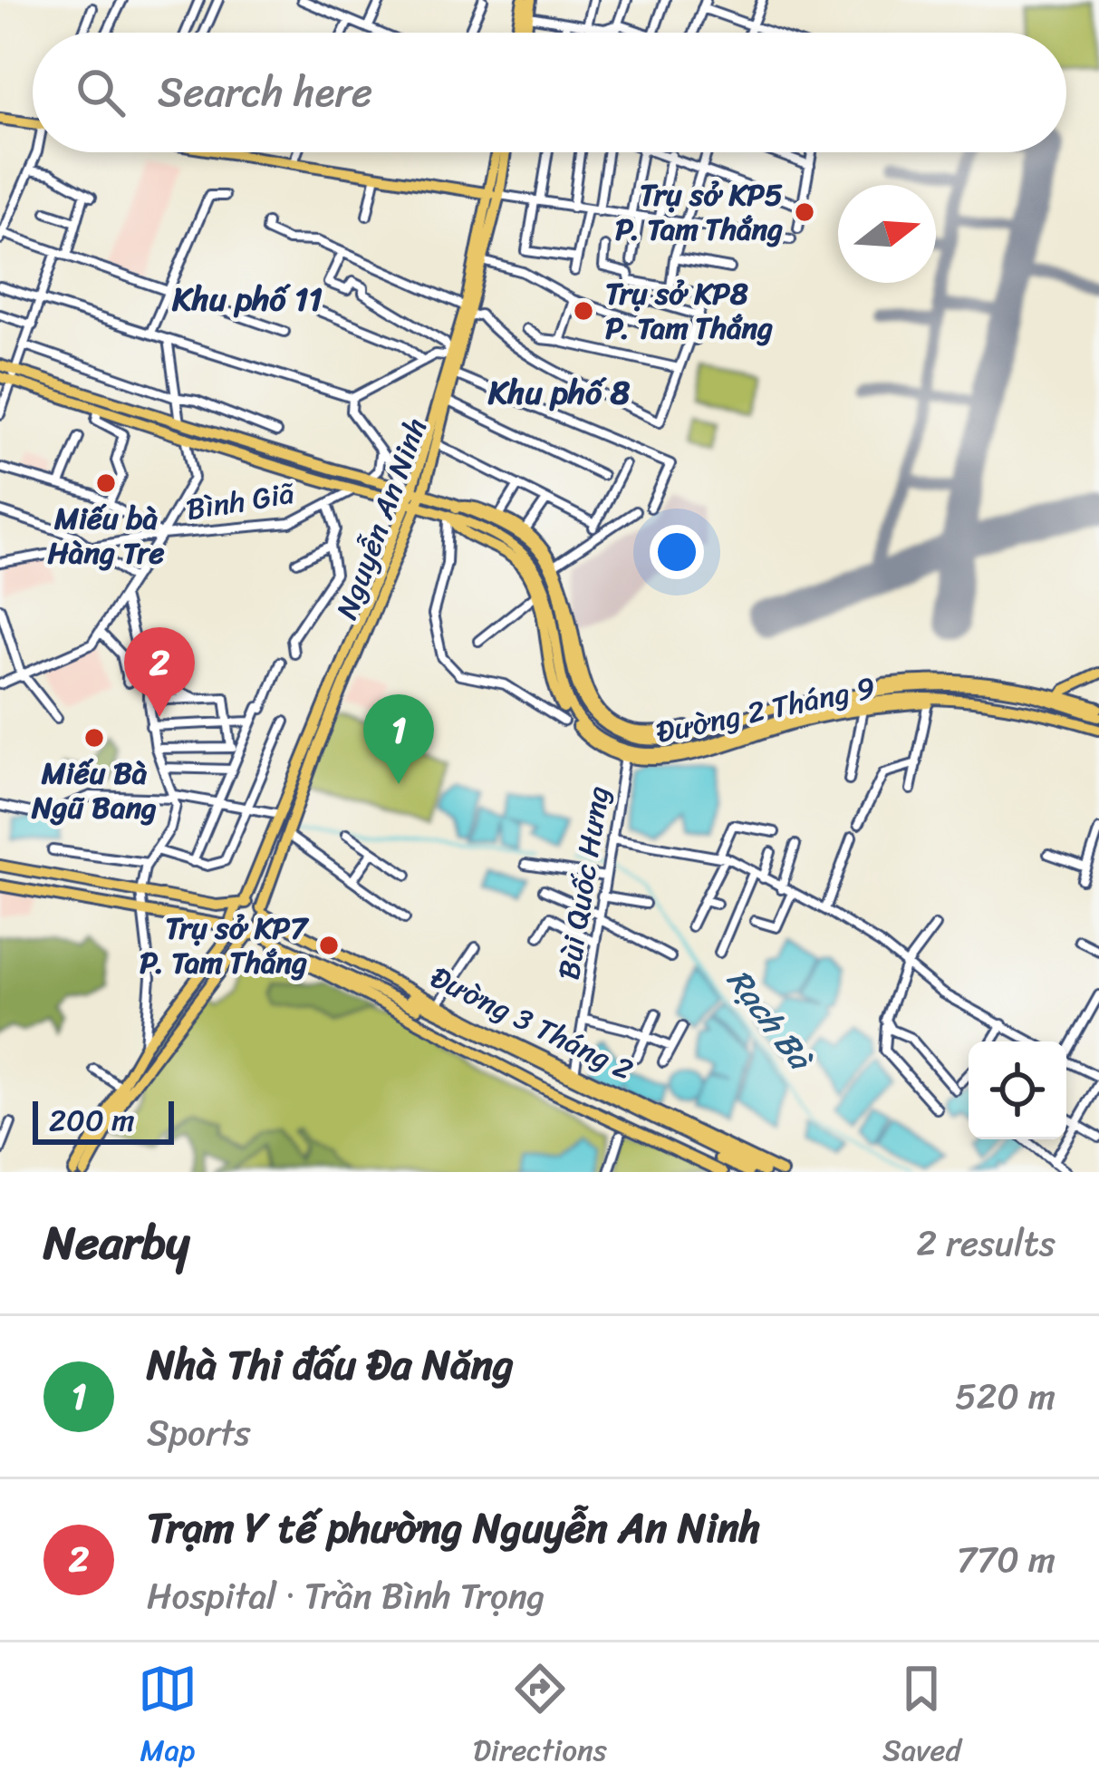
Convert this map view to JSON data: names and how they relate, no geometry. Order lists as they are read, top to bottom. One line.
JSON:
{"streets":{"main road":["Nguyễn An Ninh","Đường 2 Tháng 9","Đường 3 Tháng 2"],"street":["Bình Giã","Bùi Quốc Hưng"]},"crossings":[["Bình Giã","Đường 2 Tháng 9"],["Nguyễn An Ninh","Đường 2 Tháng 9"],["Nguyễn An Ninh","Đường 3 Tháng 2"],["Đường 2 Tháng 9","Bùi Quốc Hưng"],["Bùi Quốc Hưng","Đường 3 Tháng 2"]],"districts":["Khu phố 11","Khu phố 8"],"water":["Rạch Bà"],"places":["Trụ sở KP5 P. Tam Thắng","Trụ sở KP8 P. Tam Thắng","Miếu bà Hàng Tre","Miếu Bà Ngũ Bang","Trụ sở KP7 P. Tam Thắng"],"scale_bar":"200 m","north":"right","page":{"search":"Search here","pins":["2","1"],"scale":"200 m","heading":["Nearby","2 results"],"list":[{"mark":"1","name":"Nhà Thi đấu Đa Năng","note":"Sports","value":"520 m"},{"mark":"2","name":"Trạm Y tế phường Nguyễn An Ninh","note":"Hospital · Trần Bình Trọng","value":"770 m"}],"nav":["Map","Directions","Saved"]}}
